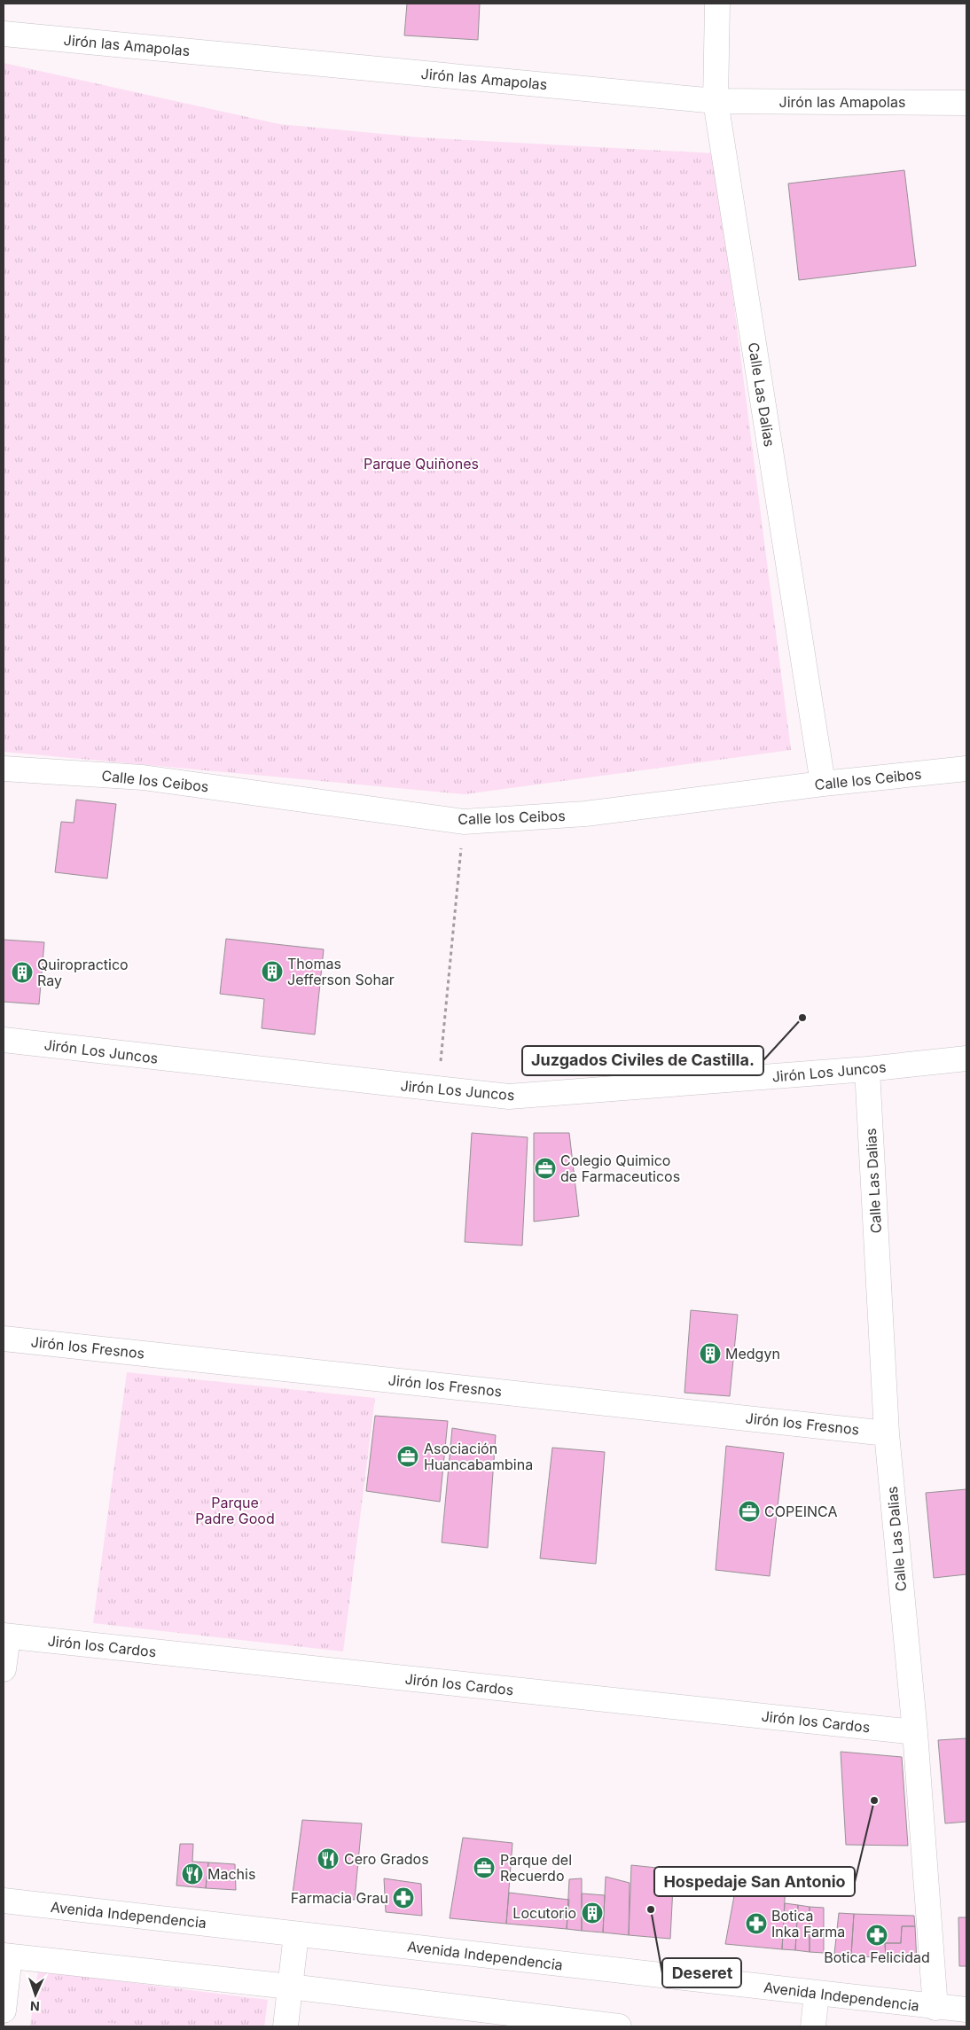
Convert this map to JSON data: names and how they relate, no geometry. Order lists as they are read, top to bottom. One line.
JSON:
{"streets":{"street":["Jirón las Amapolas","Calle Las Dalias","Calle los Ceibos","Jirón Los Juncos","Jirón los Fresnos","Jirón los Cardos","Avenida Independencia"]},"crossings":[["Jirón las Amapolas","Calle Las Dalias"],["Calle Las Dalias","Calle los Ceibos"],["Calle Las Dalias","Jirón Los Juncos"],["Calle Las Dalias","Jirón los Fresnos"],["Calle Las Dalias","Jirón los Cardos"],["Calle Las Dalias","Avenida Independencia"]],"parks":["Parque Quiñones","Parque Padre Good"],"places":{"building":["Thomas Jefferson Sohar","Quiropractico Ray","Medgyn","Locutorio"],"other":["Juzgados Civiles de Castilla.","Hospedaje San Antonio","Deseret"],"office":["Colegio Quimico de Farmaceuticos","Asociación Huancabambina","COPEINCA","Parque del Recuerdo"],"restaurant":["Cero Grados","Machis"],"pharmacy":["Farmacia Grau","Botica Inka Farma","Botica Felicidad"]},"north":"bottom"}
